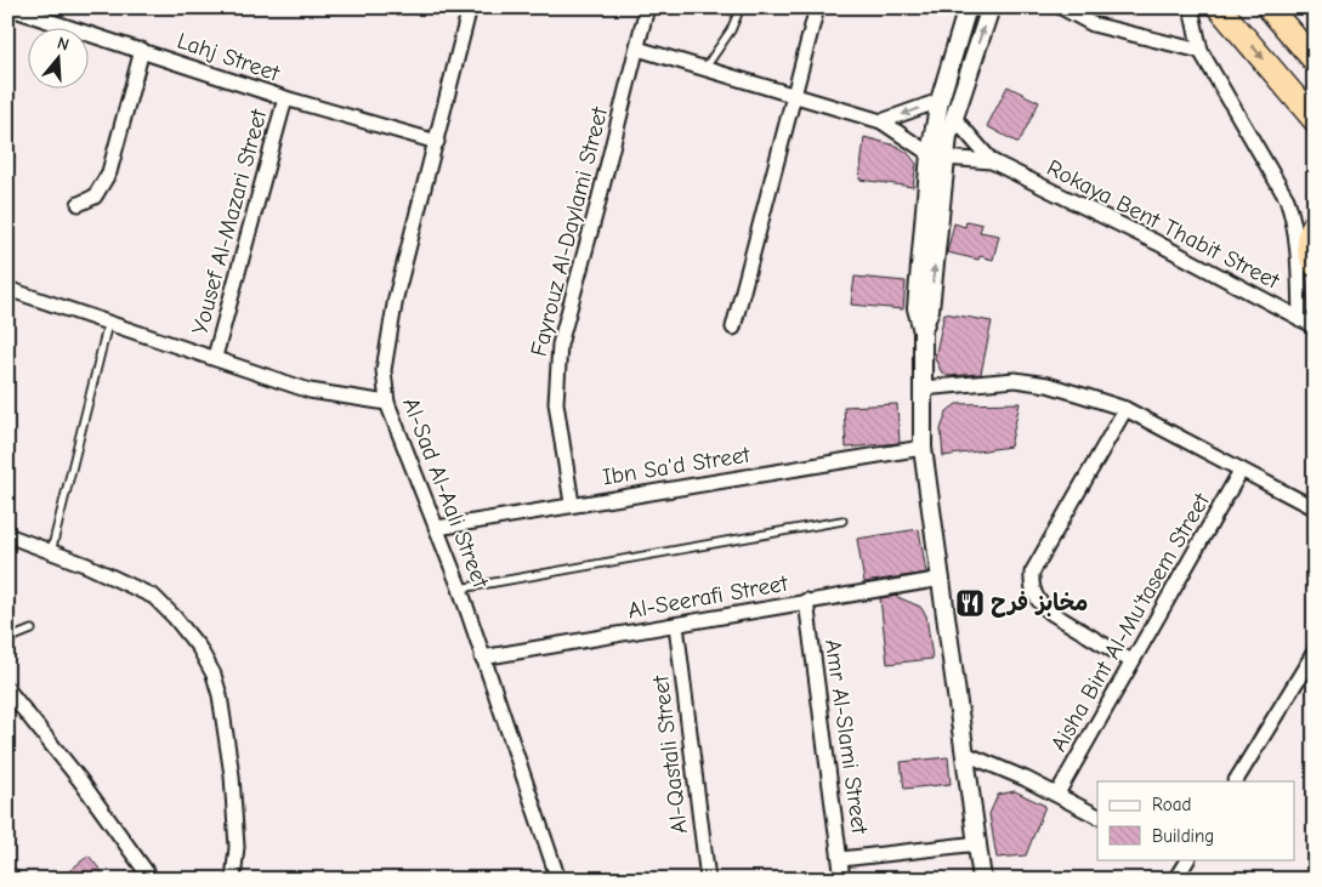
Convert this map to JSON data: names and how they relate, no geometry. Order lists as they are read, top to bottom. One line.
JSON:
{"streets":{"street":["Lahj Street","Yousef Al-Mazari Street","Rokaya Bent Thabit Street","Fayrouz Al-Daylami Street","Ibn Sa'd Street","Al-Sad Al-Aali Street","Al-Seerafi Street","Aisha Bint Al-Mu'tasem Street","Amr Al-Slami Street","Al-Qastali Street"]},"crossings":[["Lahj Street","Yousef Al-Mazari Street"],["Lahj Street","Al-Sad Al-Aali Street"],["Fayrouz Al-Daylami Street","Ibn Sa'd Street"],["Ibn Sa'd Street","Al-Sad Al-Aali Street"],["Al-Sad Al-Aali Street","Al-Seerafi Street"],["Al-Seerafi Street","Amr Al-Slami Street"],["Al-Seerafi Street","Al-Qastali Street"]],"places":{"restaurant":["مخابز فرح"]},"legend":["Road","Building"],"north":"top"}
